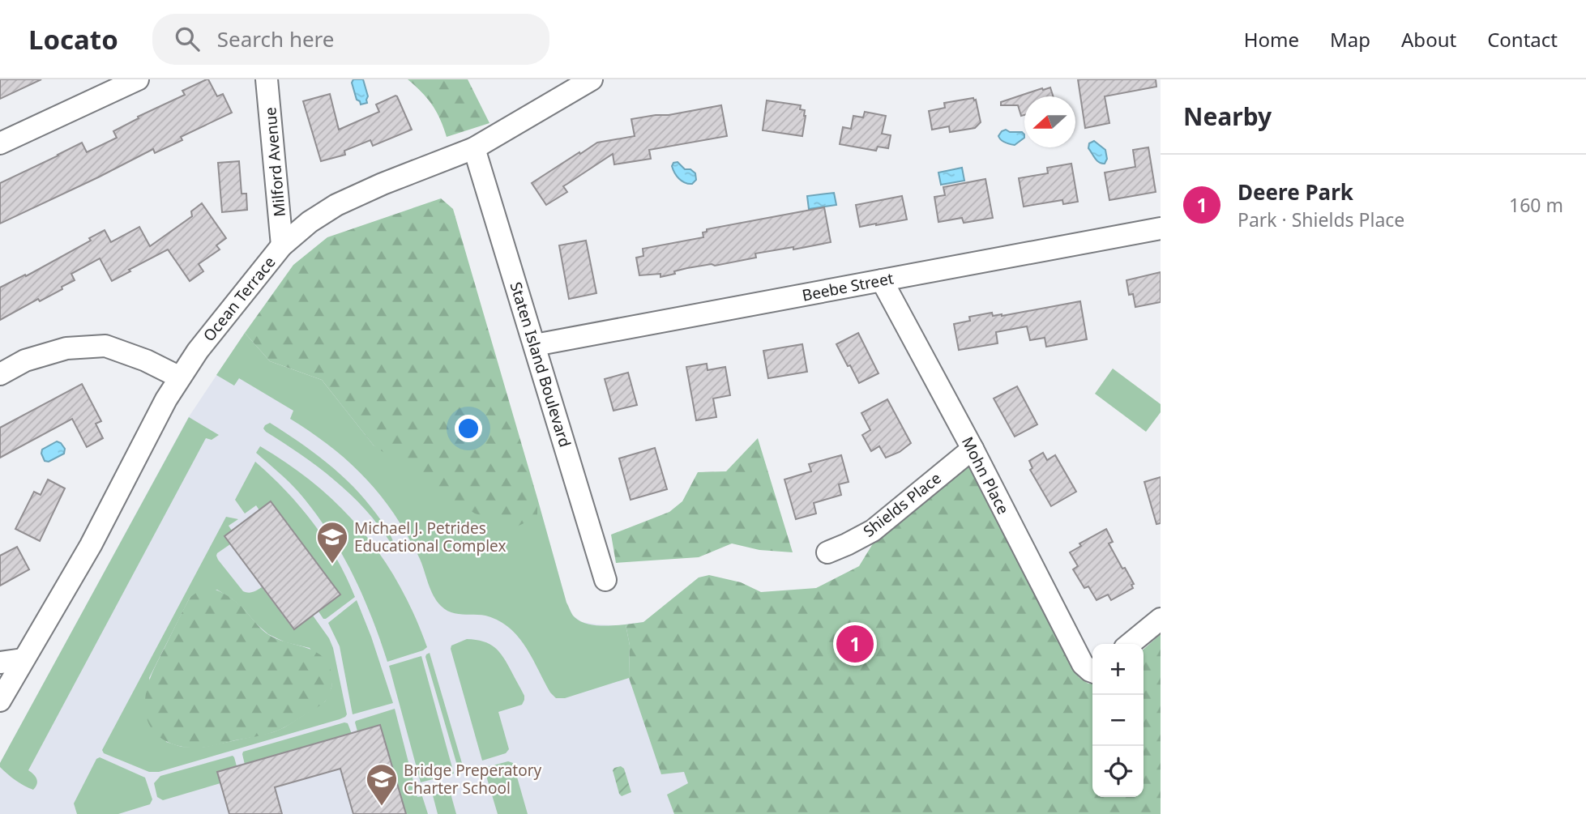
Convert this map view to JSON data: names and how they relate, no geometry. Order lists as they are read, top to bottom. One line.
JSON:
{"streets":{"street":["Milford Avenue","Beebe Street","Ocean Terrace","Staten Island Boulevard","Mohn Place","Shields Place"]},"crossings":[["Milford Avenue","Ocean Terrace"],["Beebe Street","Staten Island Boulevard"],["Beebe Street","Mohn Place"],["Ocean Terrace","Staten Island Boulevard"],["Mohn Place","Shields Place"]],"places":{"school or university":["Michael J. Petrides Educational Complex","Bridge Preperatory Charter School"]},"north":"left","page":{"header":"Locato","search":"Search here","nav":["Home","Map","About","Contact"],"heading":"Nearby","list":[{"mark":"1","name":"Deere Park","note":"Park · Shields Place","value":"160 m"}],"pins":"1","map_buttons":["+","−"]}}
